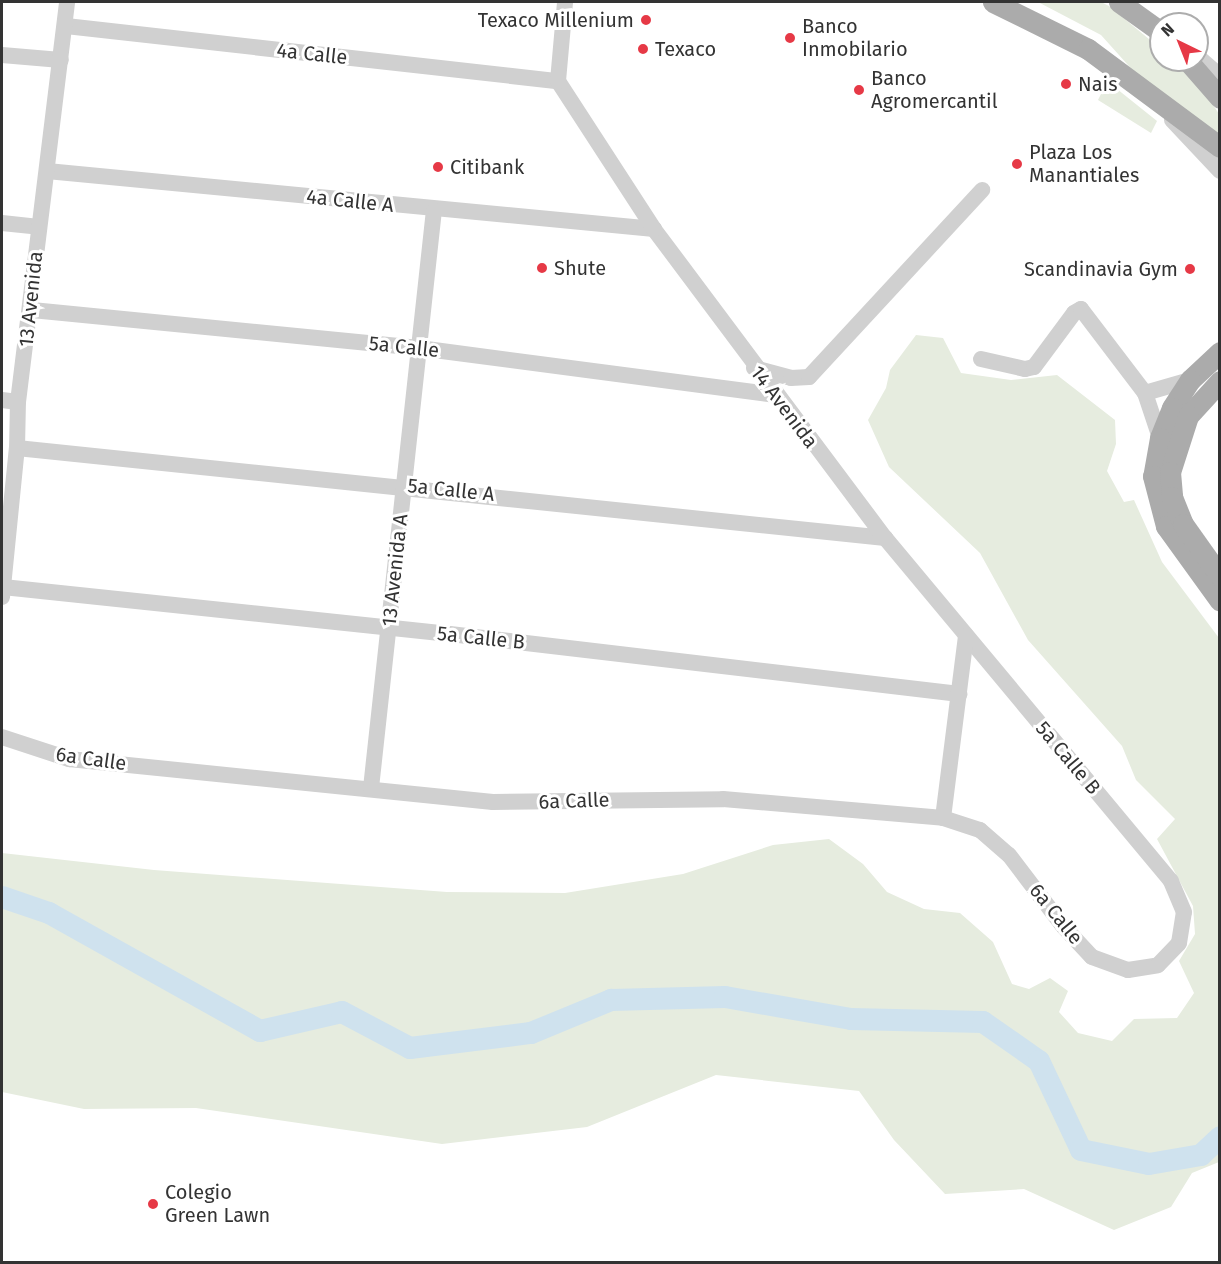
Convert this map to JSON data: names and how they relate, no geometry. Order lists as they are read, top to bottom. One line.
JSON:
{"streets":{"street":["4a Calle","4a Calle A","13 Avenida","5a Calle","14 Avenida","5a Calle A","13 Avenida A","5a Calle B","6a Calle"]},"crossings":[["4a Calle","13 Avenida"],["4a Calle","14 Avenida"],["4a Calle A","13 Avenida"],["4a Calle A","14 Avenida"],["4a Calle A","13 Avenida A"],["13 Avenida","5a Calle"],["13 Avenida","5a Calle A"],["13 Avenida","5a Calle B"],["5a Calle","14 Avenida"],["5a Calle","13 Avenida A"],["14 Avenida","5a Calle A"],["14 Avenida","5a Calle B"],["5a Calle A","13 Avenida A"],["13 Avenida A","5a Calle B"],["13 Avenida A","6a Calle"],["5a Calle B","6a Calle"]],"places":["Texaco Millenium","Banco Inmobilario","Texaco","Nais","Banco Agromercantil","Plaza Los Manantiales","Citibank","Shute","Scandinavia Gym","Colegio Green Lawn"],"north":"top left"}
